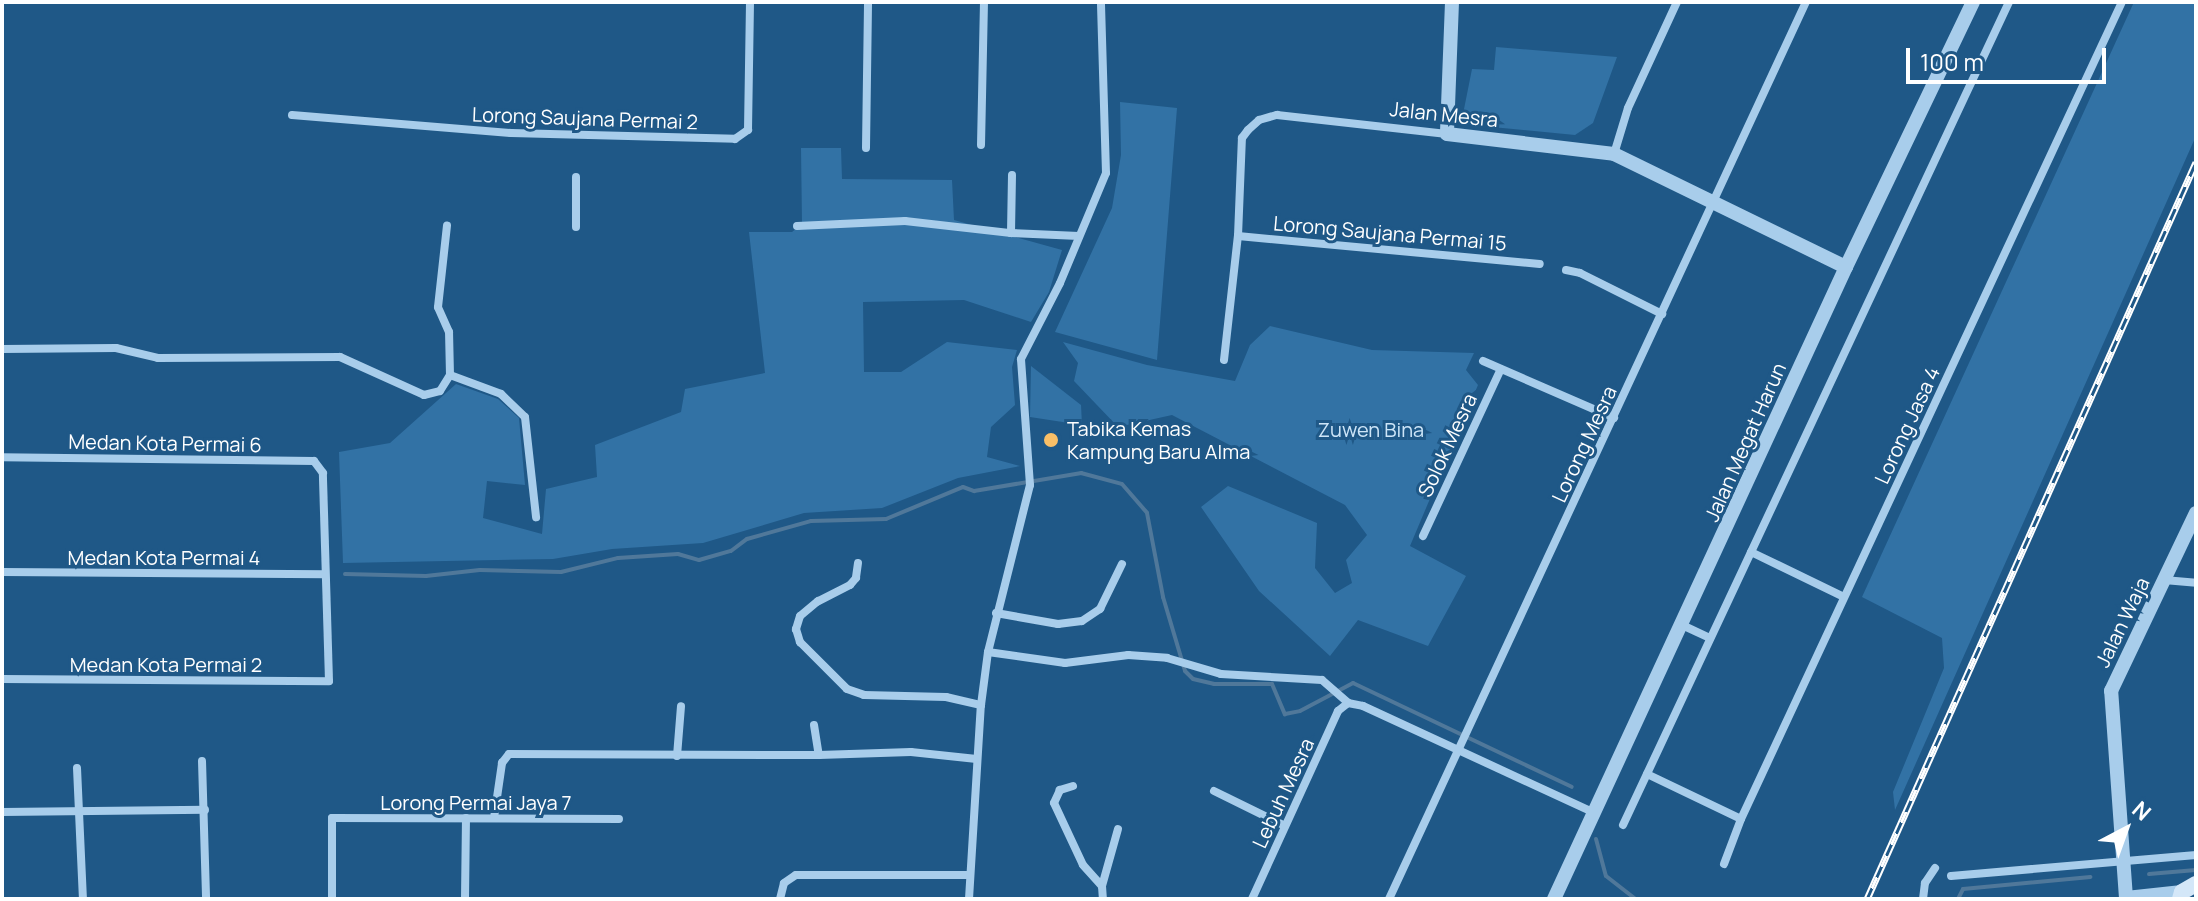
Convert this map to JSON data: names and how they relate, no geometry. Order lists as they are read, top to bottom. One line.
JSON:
{"streets":{"street":["Jalan Mesra","Lorong Saujana Permai 2","Lorong Saujana Permai 15","Lorong Jasa 4","Jalan Megat Harun","Medan Kota Permai 6","Lorong Mesra","Solok Mesra","Medan Kota Permai 4","Jalan Waja","Medan Kota Permai 2","Lebuh Mesra","Lorong Permai Jaya 7"]},"crossings":[["Jalan Mesra","Lorong Saujana Permai 15"],["Jalan Mesra","Jalan Megat Harun"],["Jalan Mesra","Lorong Mesra"],["Medan Kota Permai 6","Medan Kota Permai 4"],["Medan Kota Permai 6","Medan Kota Permai 2"],["Medan Kota Permai 4","Medan Kota Permai 2"]],"parks":["Zuwen Bina"],"places":["Tabika Kemas Kampung Baru Alma"],"scale_bar":"100 m","north":"top right"}
